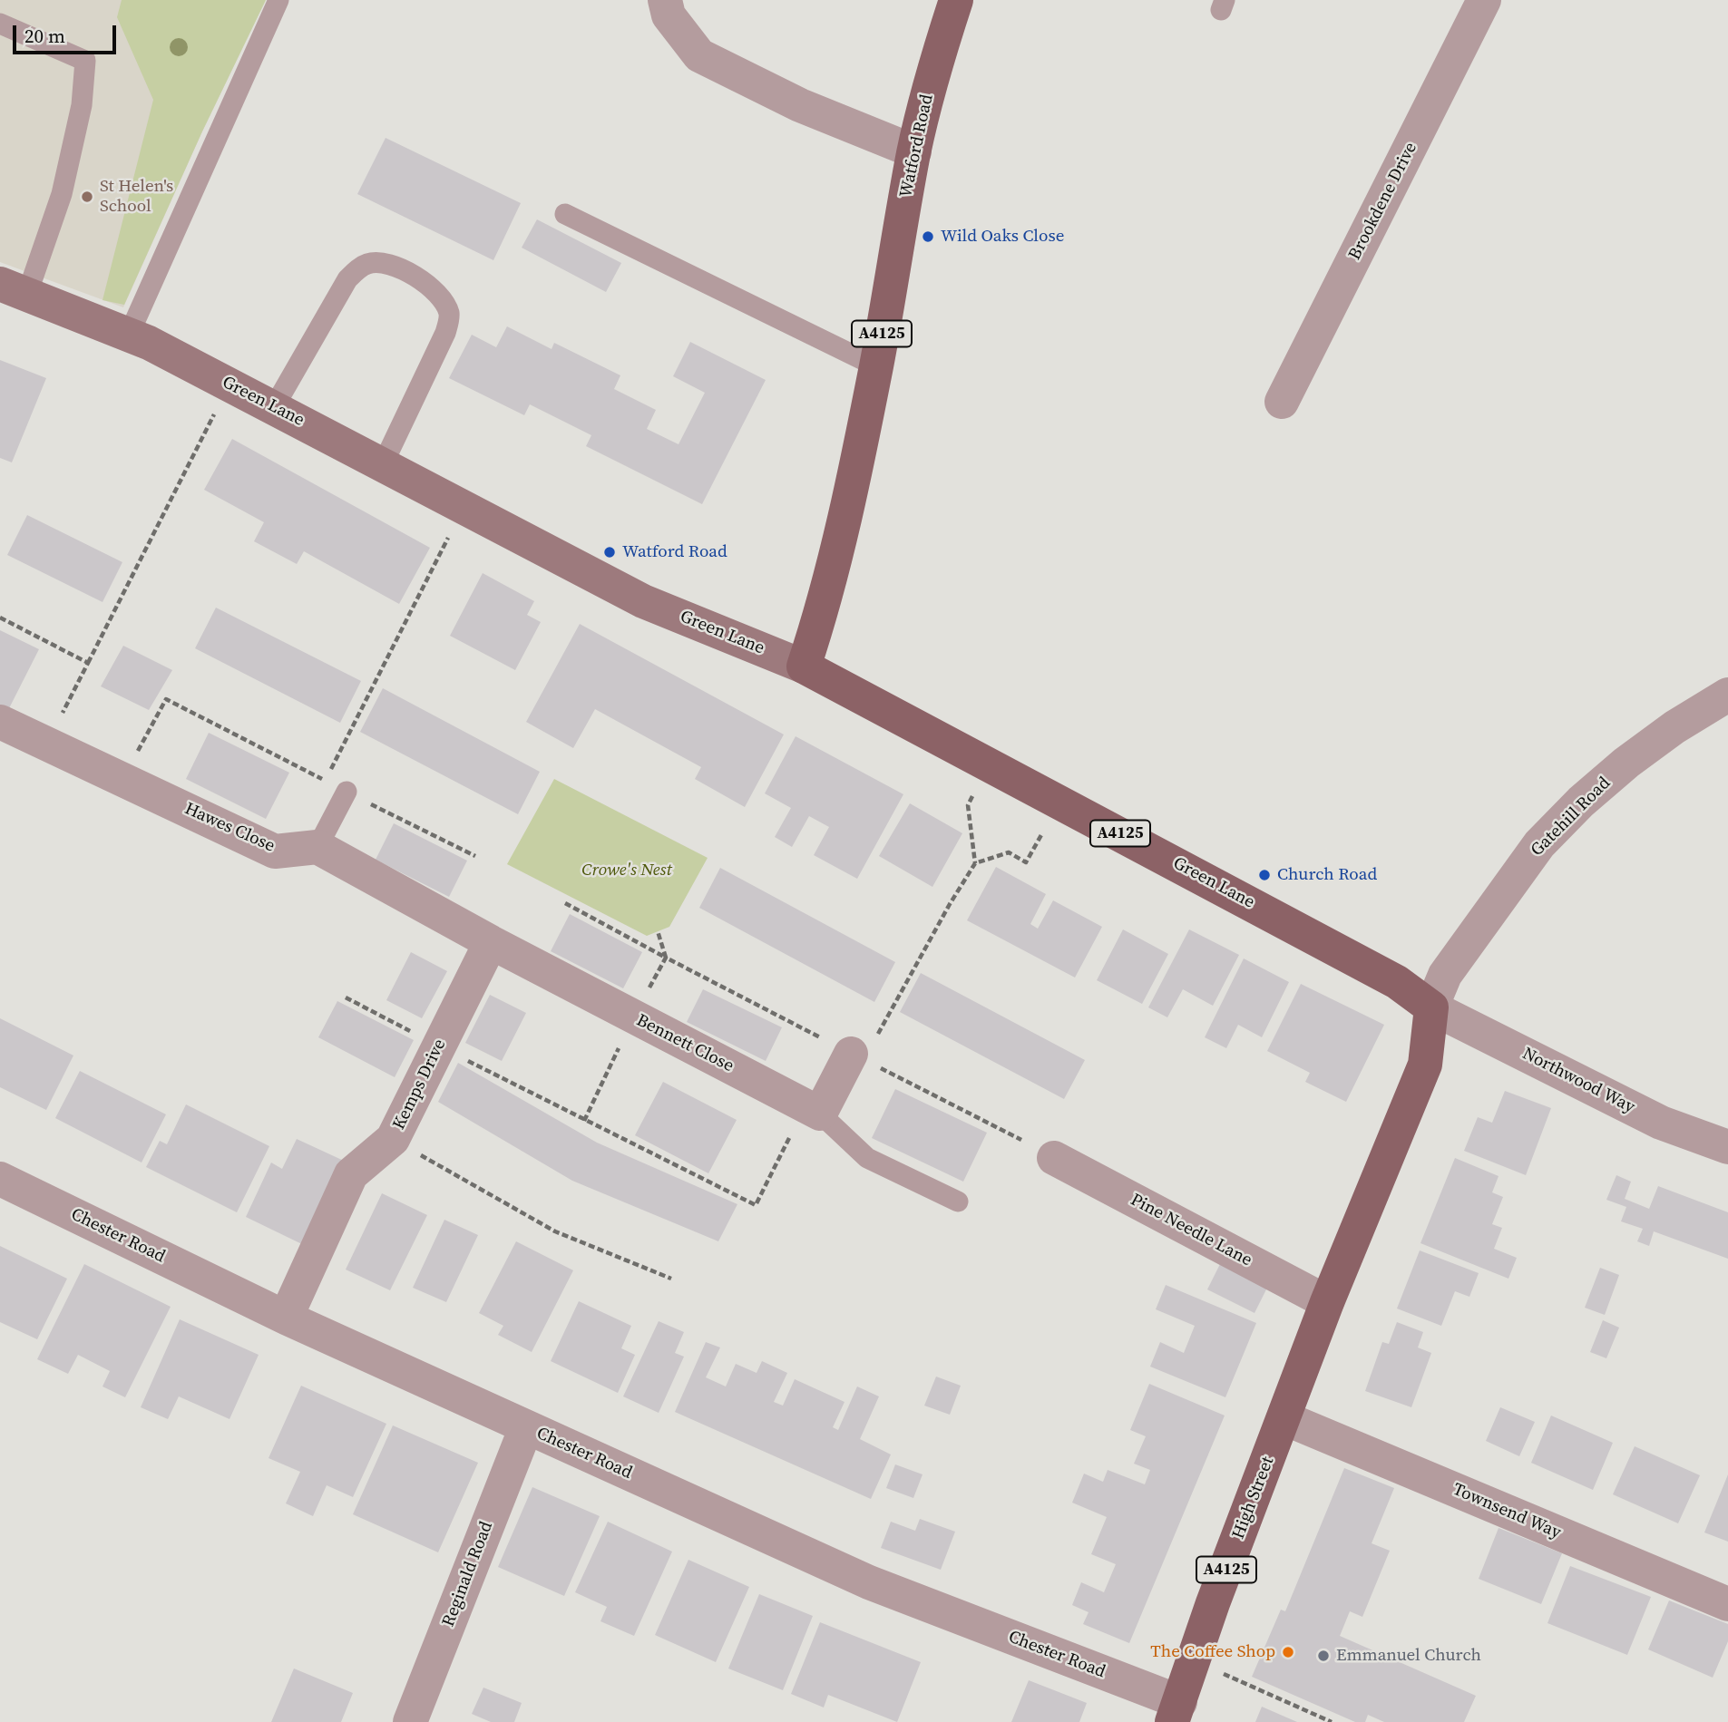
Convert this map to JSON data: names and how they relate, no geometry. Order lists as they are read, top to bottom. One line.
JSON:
{"streets":{"main road":["Watford Road","A4125","Green Lane","High Street"],"street":["Brookdene Drive","Gatehill Road","Hawes Close","Bennett Close","Northwood Way","Kemps Drive","Pine Needle Lane","Chester Road","Townsend Way","Reginald Road"]},"crossings":[["Watford Road","Green Lane"],["A4125","Green Lane"],["A4125","Gatehill Road"],["A4125","Northwood Way"],["A4125","Pine Needle Lane"],["A4125","High Street"],["A4125","Townsend Way"],["Green Lane","Gatehill Road"],["Green Lane","Northwood Way"],["Gatehill Road","Northwood Way"],["Bennett Close","Kemps Drive"],["Kemps Drive","Chester Road"],["Chester Road","High Street"],["Chester Road","Reginald Road"],["High Street","Townsend Way"]],"parks":["Crowe's Nest"],"places":["St Helen's School","Wild Oaks Close","Watford Road","Church Road","The Coffee Shop","Emmanuel Church"],"scale_bar":"20 m"}
